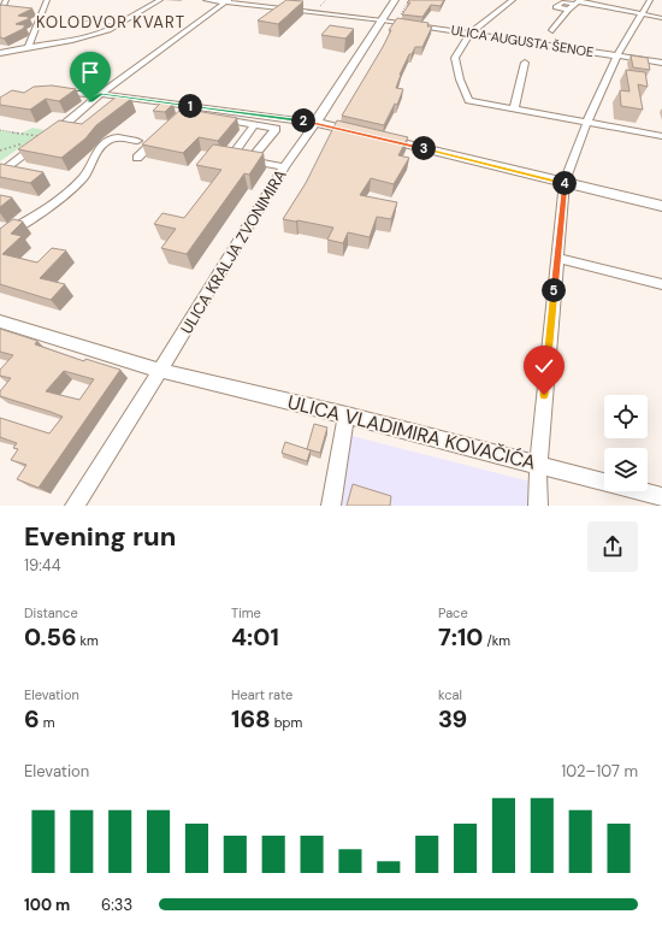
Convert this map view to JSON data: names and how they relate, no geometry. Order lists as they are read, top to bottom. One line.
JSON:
{"streets":{"main road":["ULICA KRALJA ZVONIMIRA"],"street":["ULICA AUGUSTA ŠENOE","ULICA VLADIMIRA KOVAČIĆA"]},"crossings":[["ULICA AUGUSTA ŠENOE","ULICA KRALJA ZVONIMIRA"],["ULICA KRALJA ZVONIMIRA","ULICA VLADIMIRA KOVAČIĆA"]],"districts":["KOLODVOR KVART"],"page":{"pins":["1","2","3","4","5"],"heading":["Evening run","19:44"],"stats":[["Distance","0.56 km"],["Time","4:01"],["Pace","7:10 /km"],["Elevation","6 m"],["Heart rate","168 bpm"],["kcal","39"]],"chart":["Elevation","102–107 m"],"list":[{"name":"100 m","note":"6:33"}]}}
